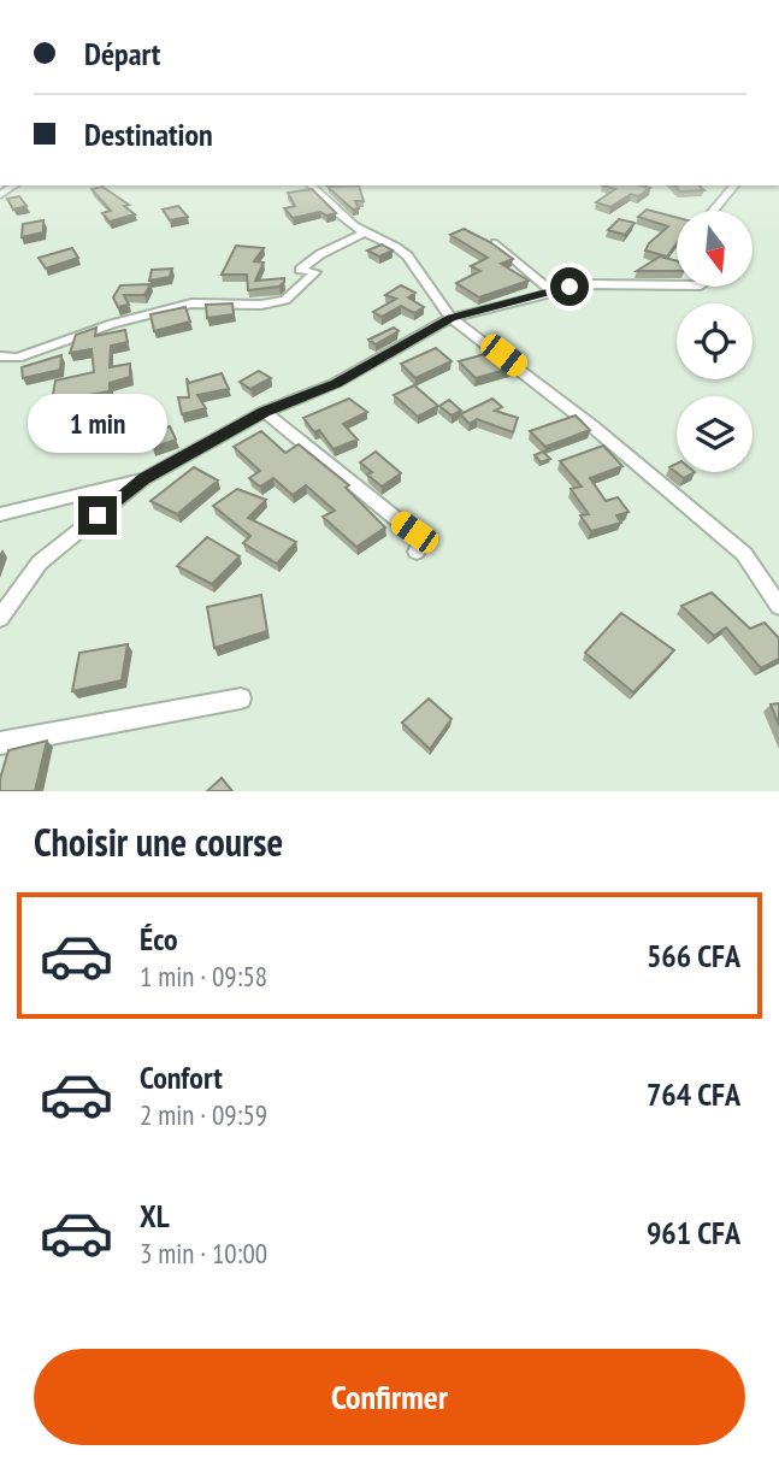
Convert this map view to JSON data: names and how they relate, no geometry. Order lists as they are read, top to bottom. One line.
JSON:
{"north":"bottom","page":{"banner":["Départ","Destination"],"bubble":"1 min","heading":"Choisir une course","list":[{"name":"Éco","note":"1 min · 09:58","value":"566 CFA"},{"name":"Confort","note":"2 min · 09:59","value":"764 CFA"},{"name":"XL","note":"3 min · 10:00","value":"961 CFA"}],"buttons":"Confirmer"}}
